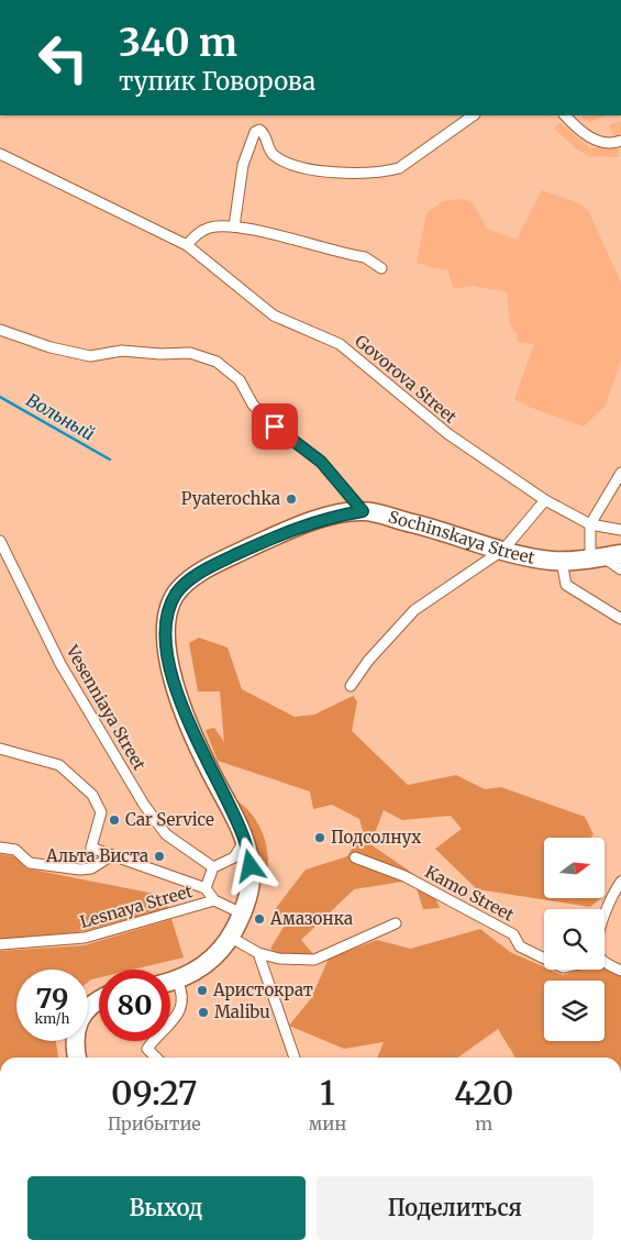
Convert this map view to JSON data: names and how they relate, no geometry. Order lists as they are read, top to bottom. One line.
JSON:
{"streets":{"highway":["Sochinskaya Street"],"street":["Govorova Street","Vesenniaya Street","Kamo Street","Lesnaya Street"]},"water":["Вольный"],"places":["Pyaterochka","Car Service","Подсолнух","Альта Виста","Амазонка","Аристократ","Malibu"],"north":"right","page":{"turn":["340 m","тупик Говорова"],"speed":"79 km/h","limit":"80","eta":["09:27","Прибытие","1","мин","420","m"],"buttons":["Выход","Поделиться"]}}
